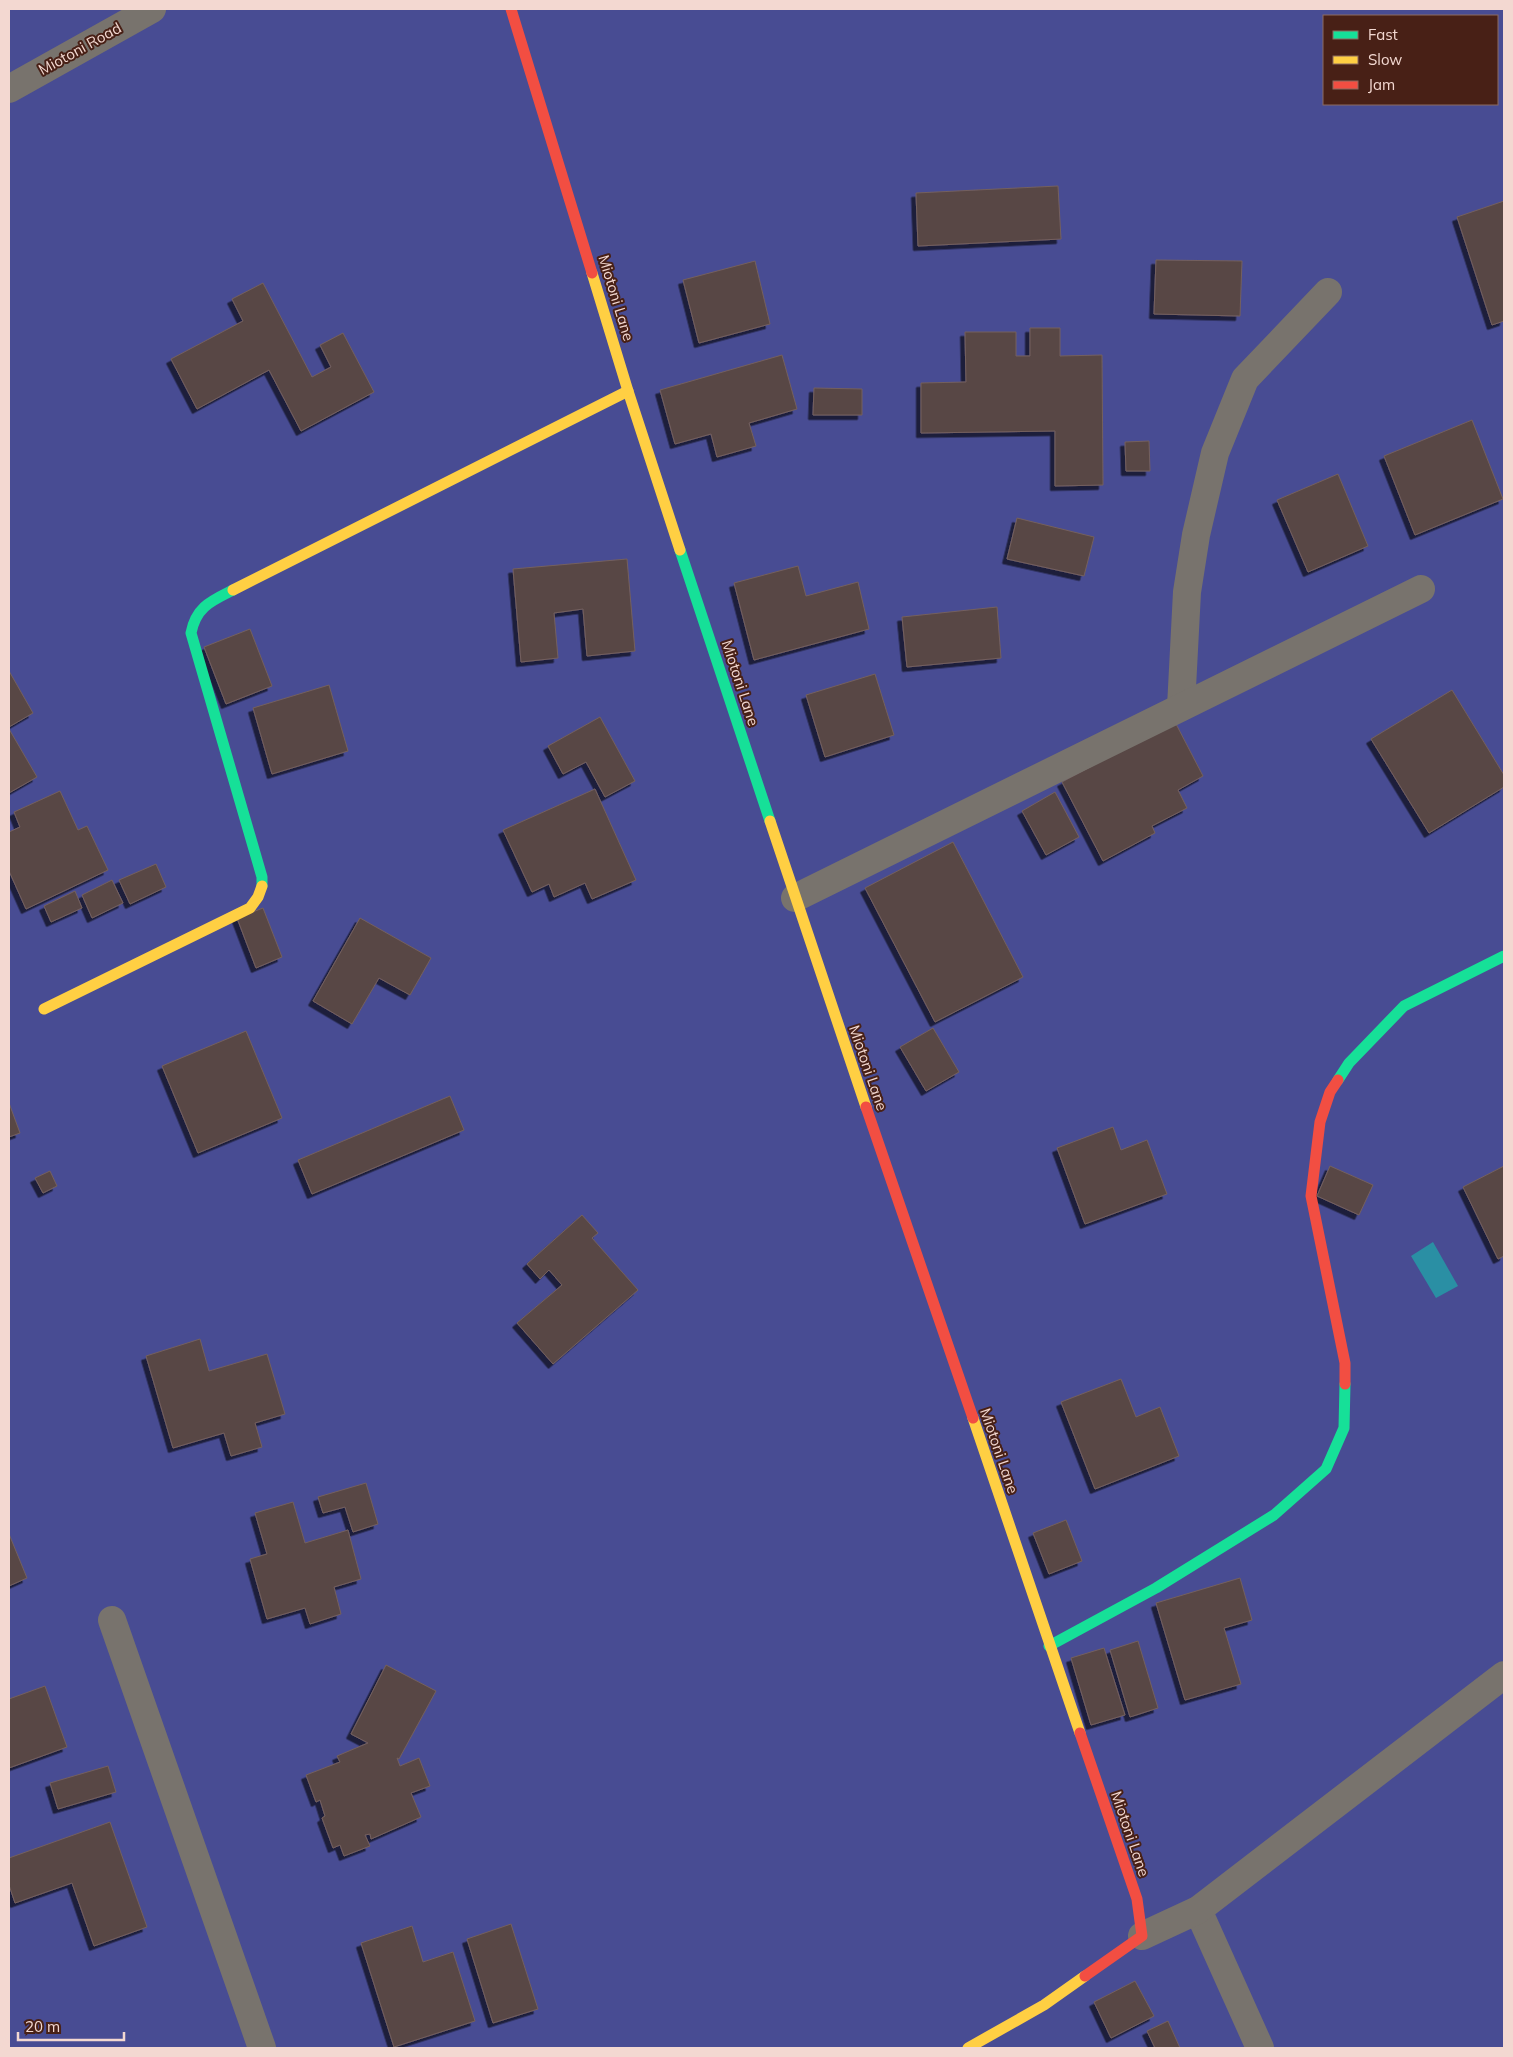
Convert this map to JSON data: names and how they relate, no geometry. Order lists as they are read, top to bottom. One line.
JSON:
{"streets":{"street":["Miotoni Road","Miotoni Lane"]},"legend":["Fast","Slow","Jam"],"scale_bar":"20 m"}
